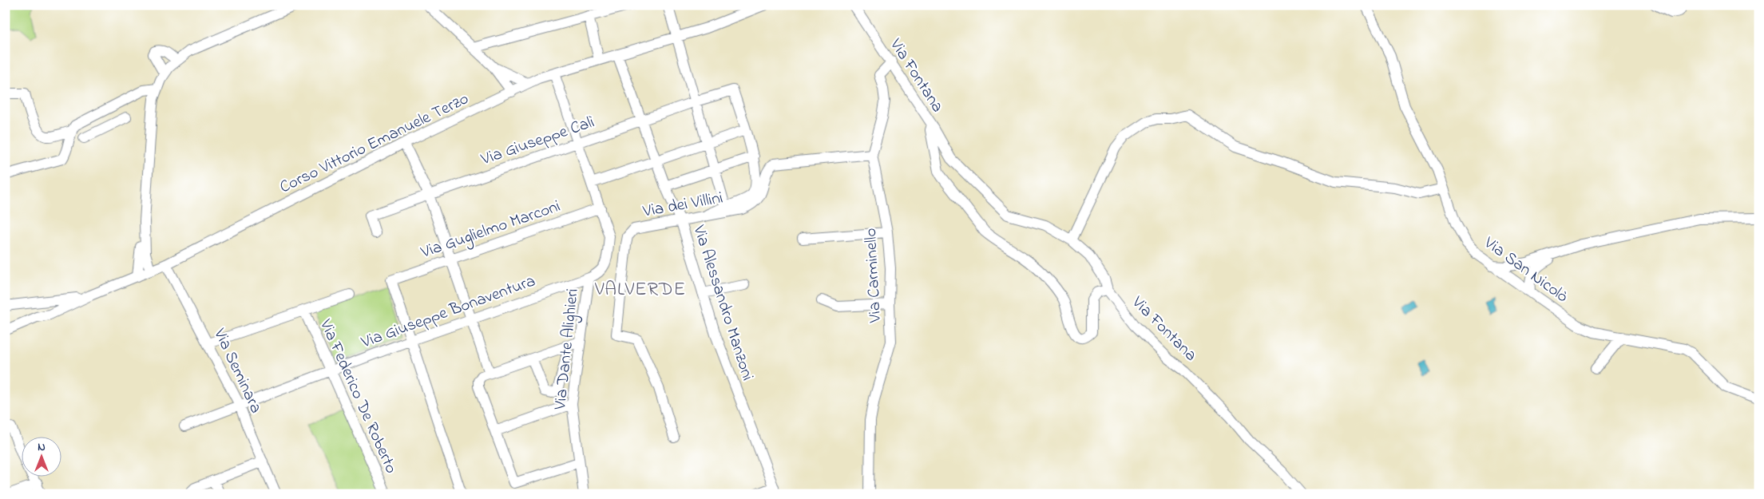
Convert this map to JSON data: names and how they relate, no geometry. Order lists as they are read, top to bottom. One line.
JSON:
{"streets":{"street":["Via Fontana","Via Giuseppe Calì","Corso Vittorio Emanuele Terzo","Via dei Villini","Via Guglielmo Marconi","Via San Nicolò","Via Carminello","Via Alessandro Manzoni","Via Giuseppe Bonaventura","Via Dante Alighieri","Via Seminara","Via Federico De Roberto"]},"crossings":[["Via Fontana","Via Carminello"],["Via Giuseppe Calì","Via Alessandro Manzoni"],["Via Giuseppe Calì","Via Giuseppe Bonaventura"],["Corso Vittorio Emanuele Terzo","Via Alessandro Manzoni"],["Corso Vittorio Emanuele Terzo","Via Giuseppe Bonaventura"],["Corso Vittorio Emanuele Terzo","Via Seminara"],["Via dei Villini","Via Carminello"],["Via dei Villini","Via Alessandro Manzoni"],["Via Guglielmo Marconi","Via Giuseppe Bonaventura"],["Via Giuseppe Bonaventura","Via Dante Alighieri"],["Via Giuseppe Bonaventura","Via Seminara"],["Via Giuseppe Bonaventura","Via Federico De Roberto"]],"districts":["VALVERDE"],"north":"top"}
